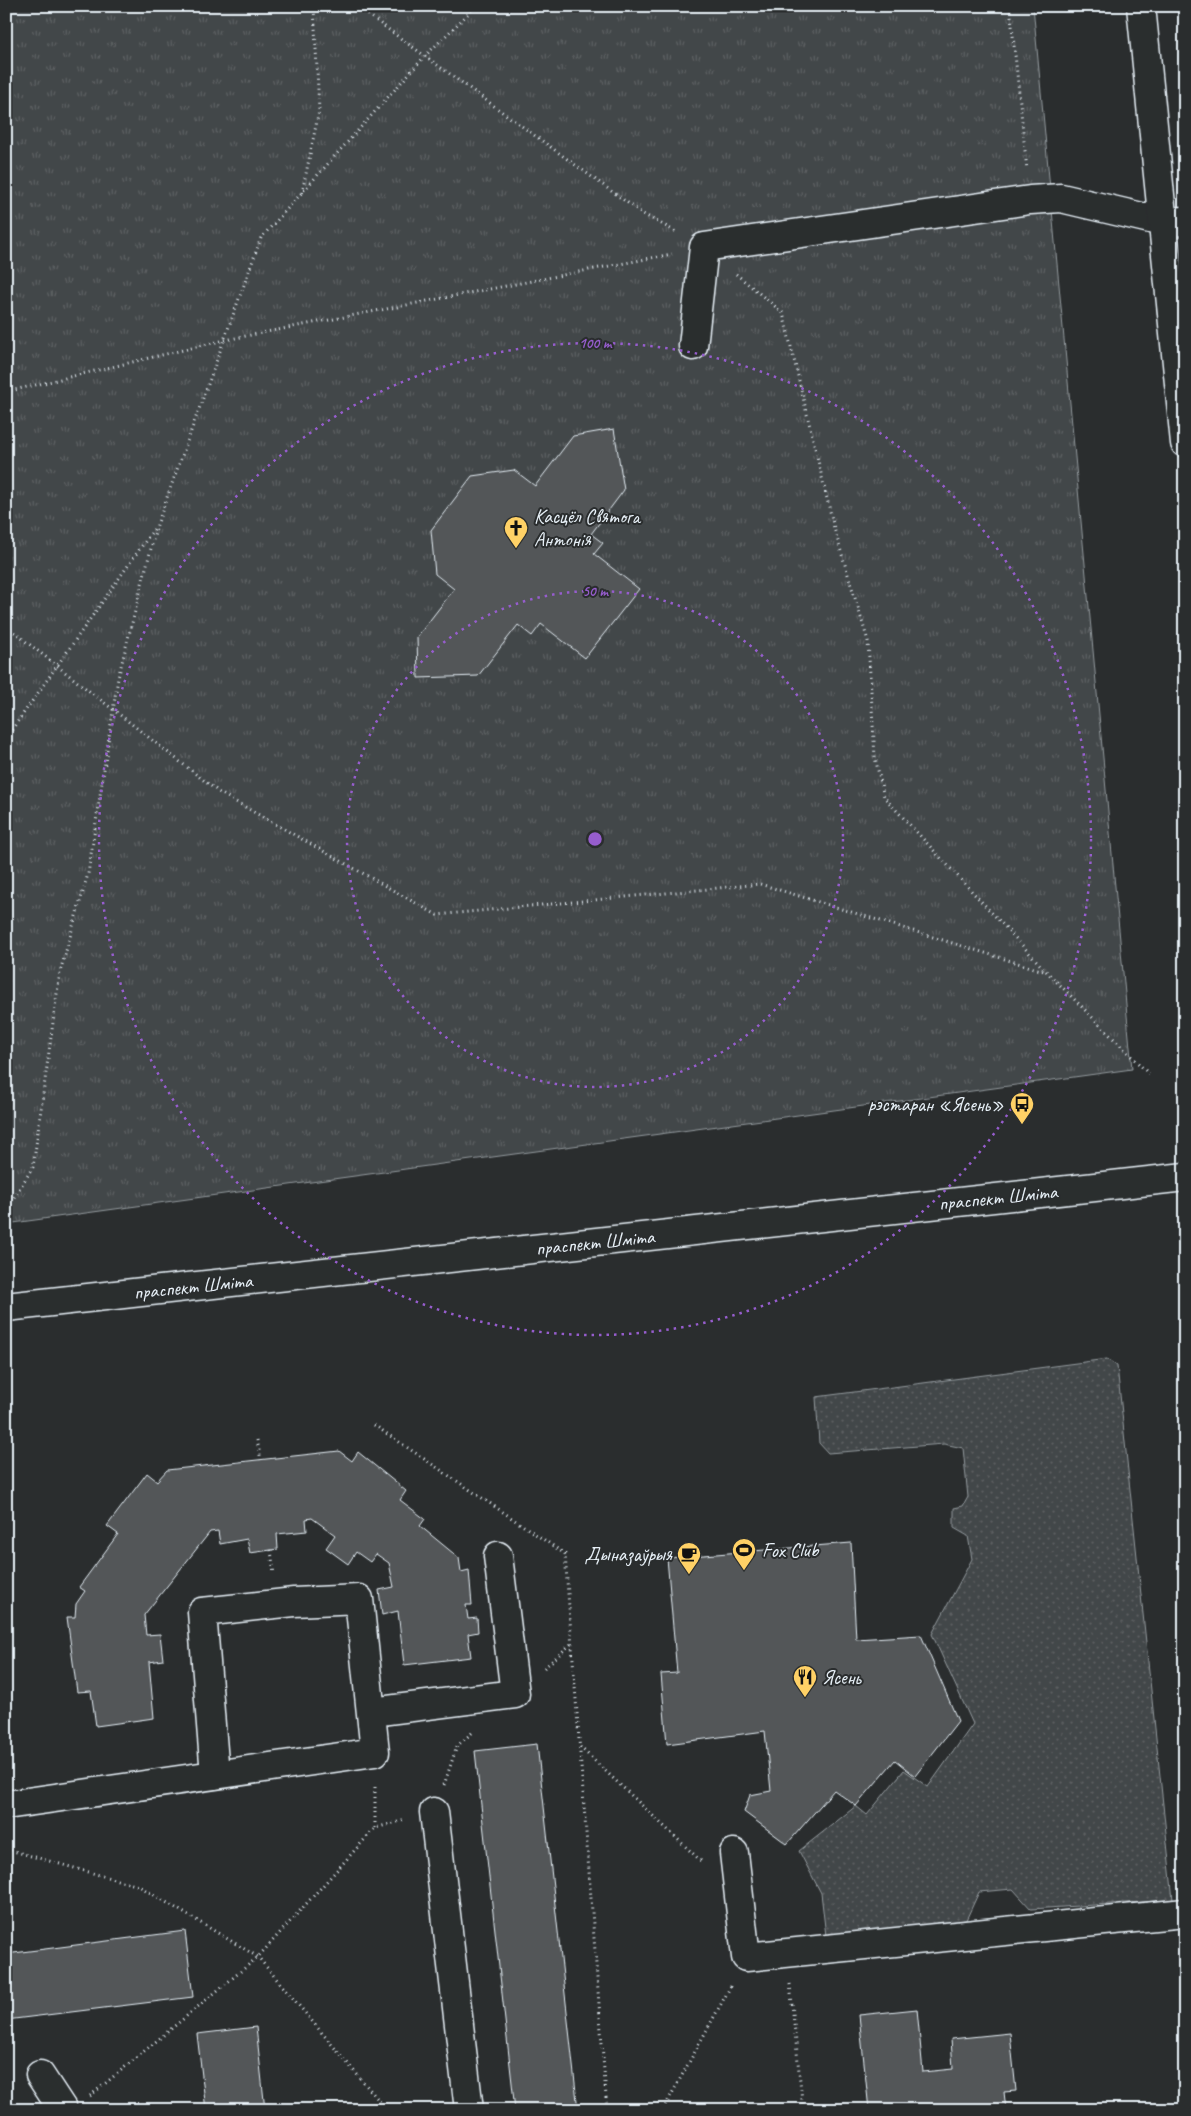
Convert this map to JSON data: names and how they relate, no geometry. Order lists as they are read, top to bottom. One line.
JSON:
{"streets":{"main road":["праспект Шміта"]},"places":{"church":["Касцёл Святога Антонія"],"bus stop":["рэстаран «Ясень»"],"sports":["Fox Club"],"cafe":["Дыназаўрыя"],"restaurant":["Ясень"]},"rings":["100 m","50 m"]}
